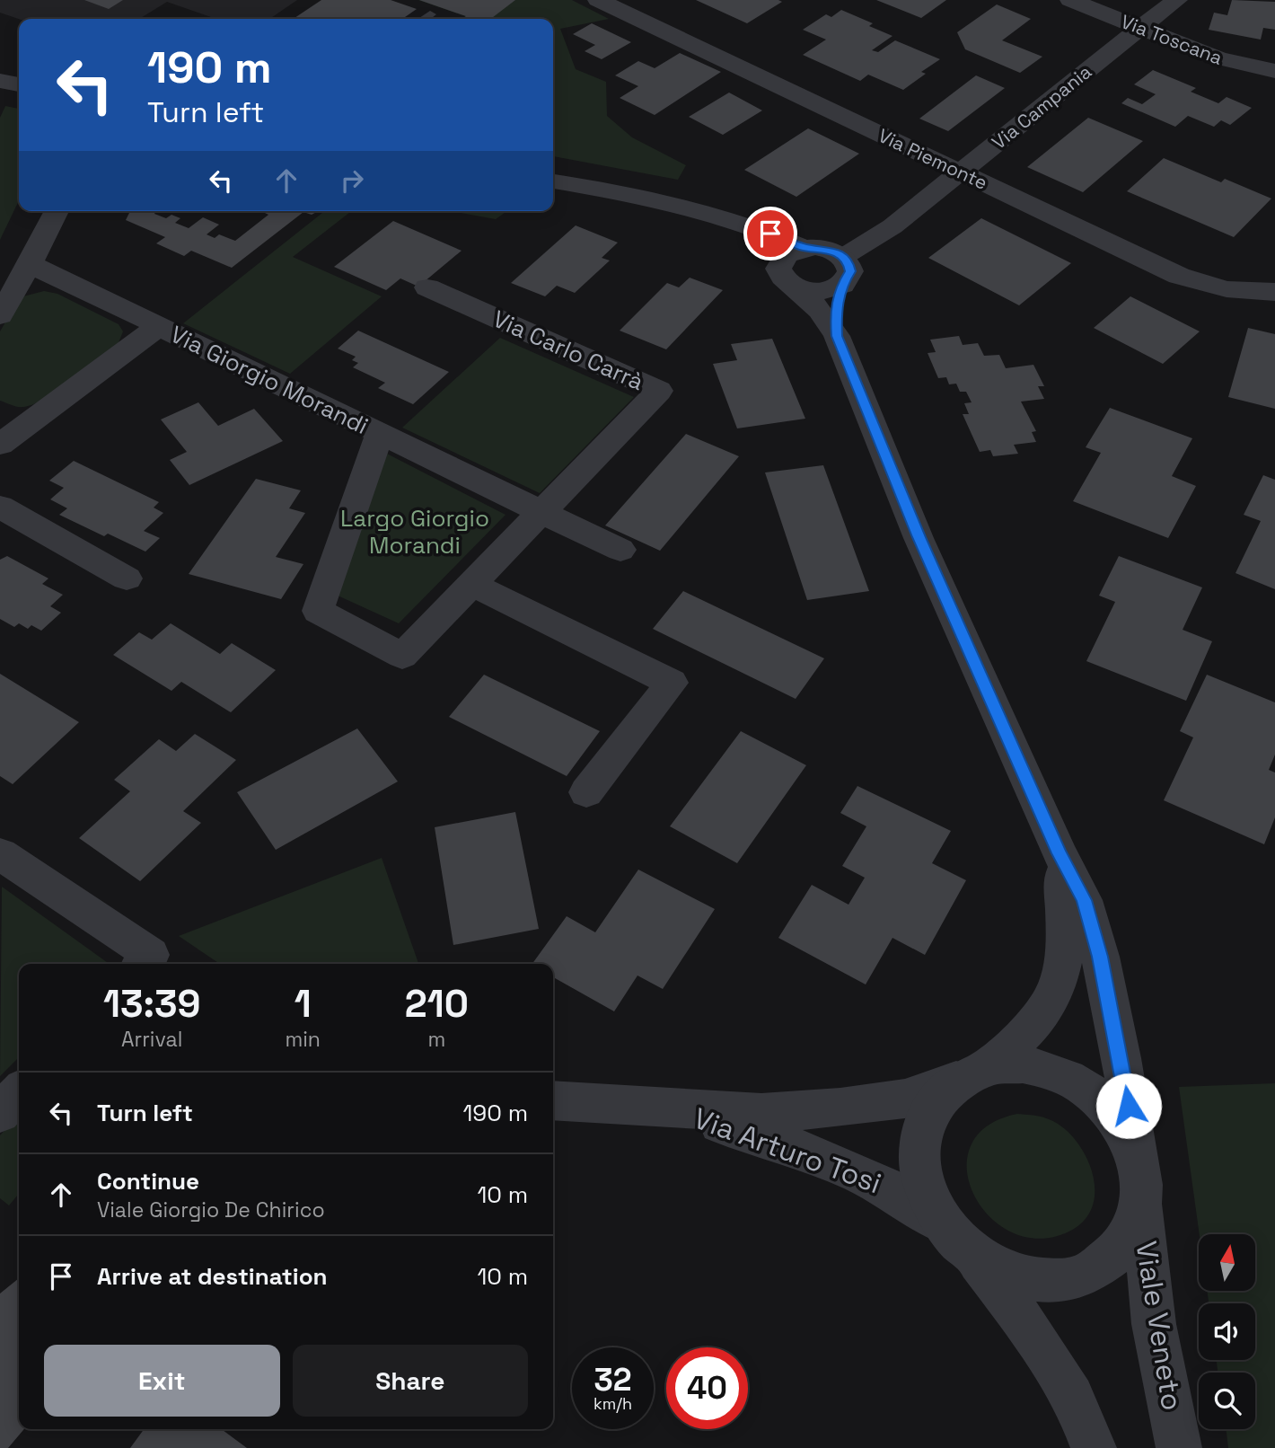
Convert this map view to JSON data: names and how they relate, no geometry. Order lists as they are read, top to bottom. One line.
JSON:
{"streets":{"street":["Via Toscana","Via Campania","Via Piemonte","Via Carlo Carrà","Via Giorgio Morandi","Via Arturo Tosi","Viale Veneto"]},"crossings":[["Via Toscana","Via Campania"],["Via Campania","Via Piemonte"],["Via Arturo Tosi","Viale Veneto"]],"parks":["Largo Giorgio Morandi"],"north":"top","page":{"turn":["190 m","Turn left"],"eta":["13:39","Arrival","1","min","210","m"],"list":[{"name":"Turn left","value":"190 m"},{"name":"Continue","note":"Viale Giorgio De Chirico","value":"10 m"},{"name":"Arrive at destination","value":"10 m"}],"buttons":["Exit","Share"],"speed":"32 km/h","limit":"40"}}
